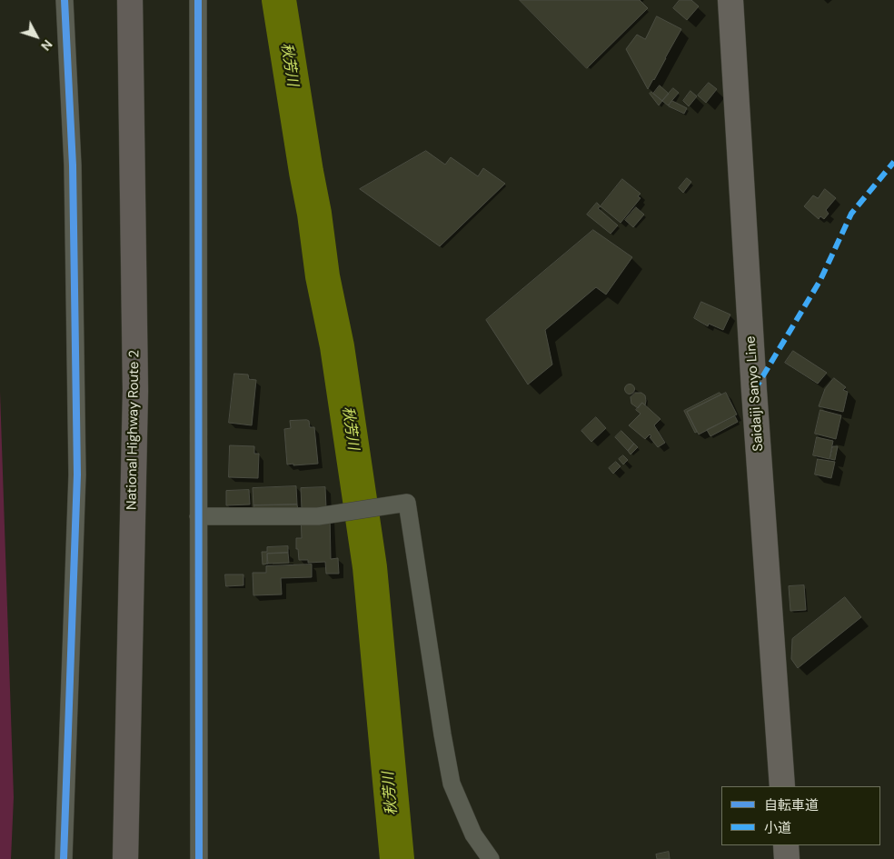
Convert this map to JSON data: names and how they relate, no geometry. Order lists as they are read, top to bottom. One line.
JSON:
{"streets":{"highway":["National Highway Route 2"],"main road":["Saidaiji Sanyo Line"]},"water":["秋芳川"],"legend":["自転車道","小道"],"north":"bottom right"}
